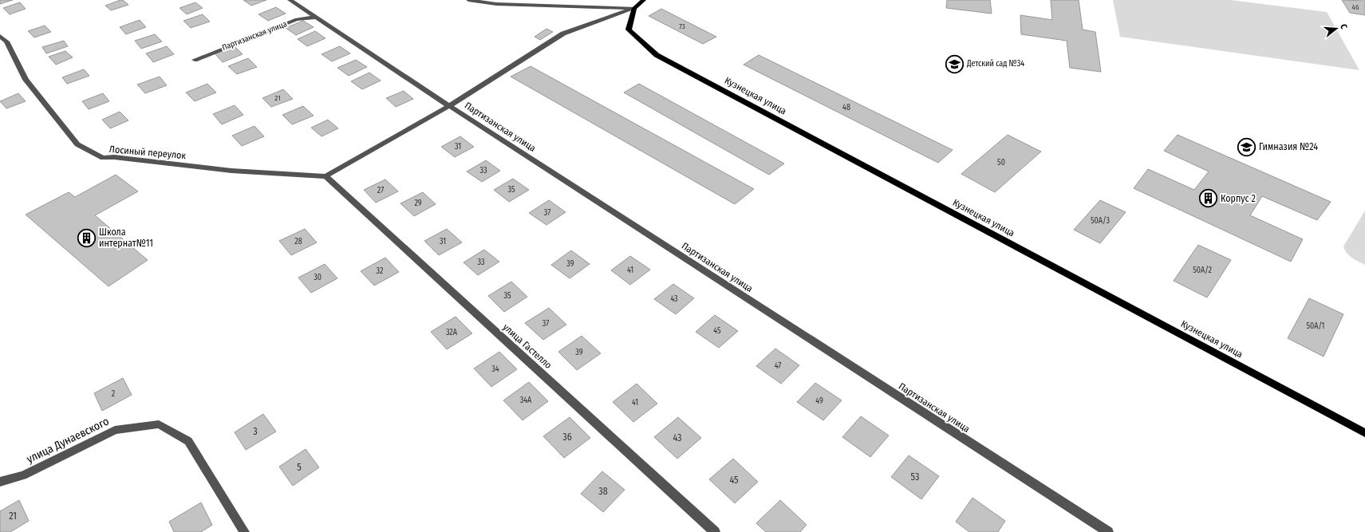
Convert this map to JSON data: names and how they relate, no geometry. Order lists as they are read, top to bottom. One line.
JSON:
{"streets":{"main road":["Кузнецкая улица"],"street":["Партизанская улица","Лосиный переулок","улица Гастелло","улица Дунаевского"]},"crossings":[["Лосиный переулок","улица Гастелло"]],"places":{"school or university":["Детский сад №34","Гимназия №24"],"building":["Корпус 2","Школа интернат№11"]},"house_numbers":["46","73","21","48","31","50","33","35","27","29","37","50А/3","28","31","33","39","41","50А/2","32","30","35","43","37","50А/1","45","32А","39","47","34","2","34А","49","41","3","36","43","5","53","45","38","21"],"north":"right"}
